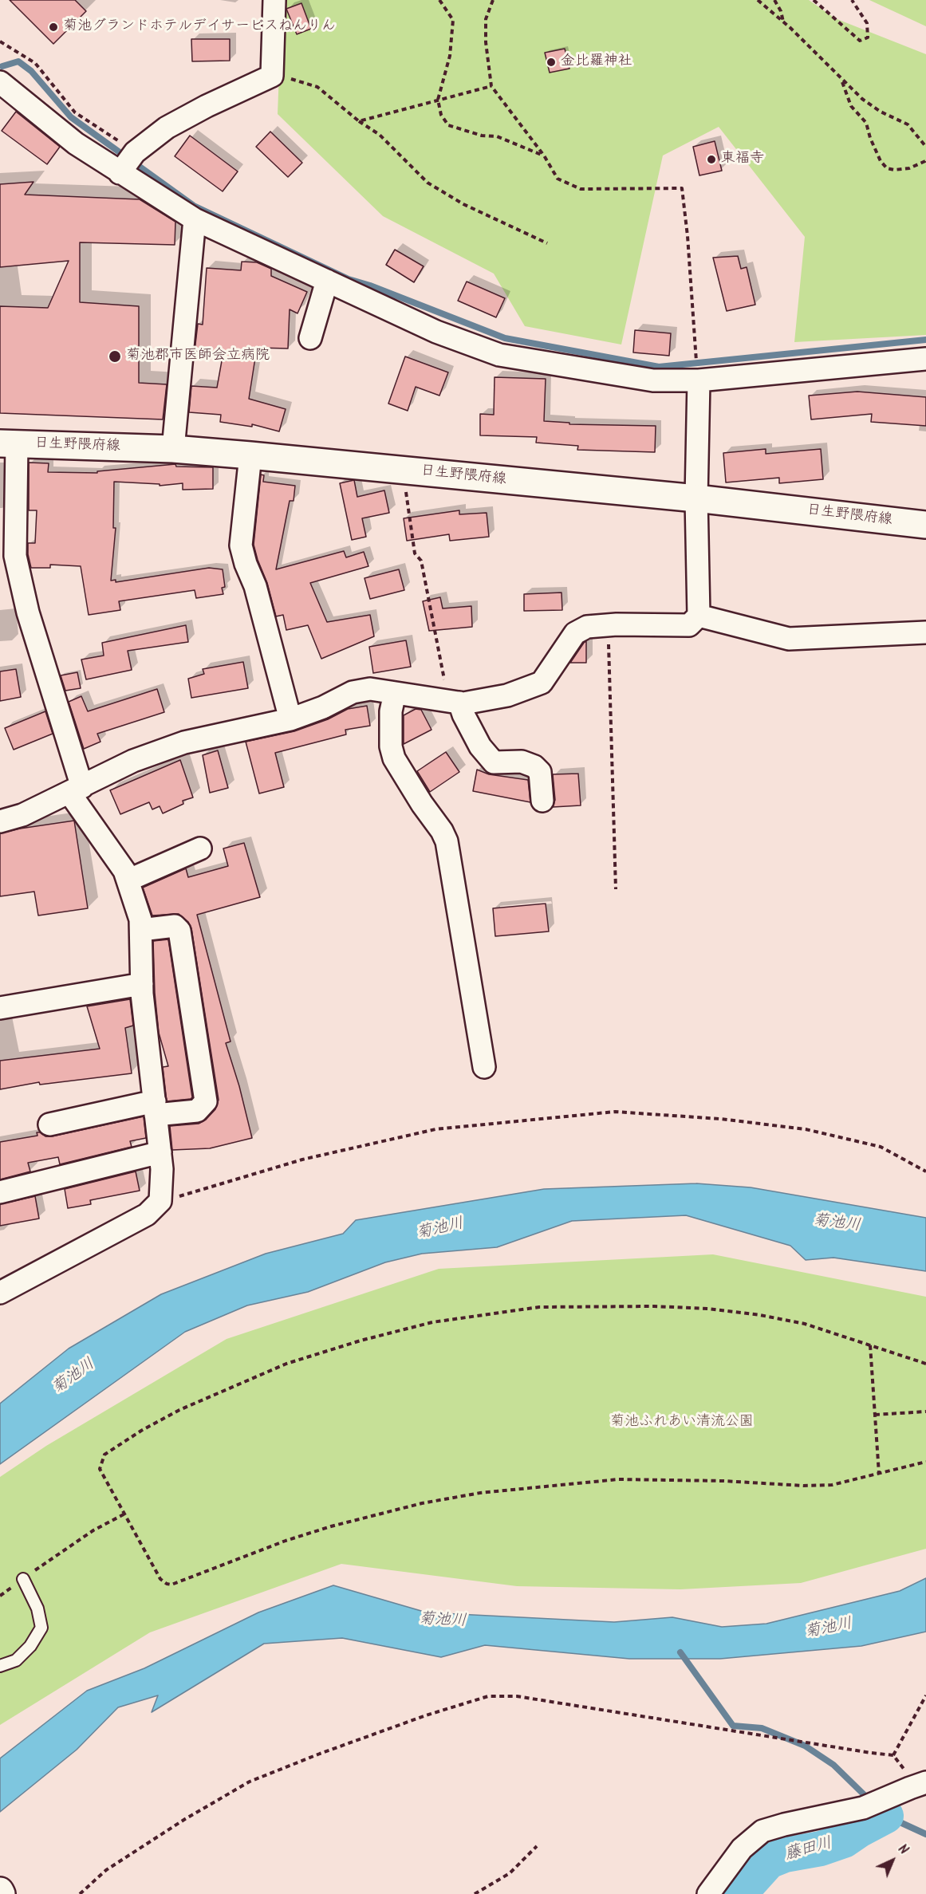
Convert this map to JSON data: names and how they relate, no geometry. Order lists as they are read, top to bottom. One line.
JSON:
{"streets":{"main road":["日生野隈府線"]},"water":["菊池川","藤田川"],"parks":["菊池ふれあい清流公園"],"places":["菊池グランドホテルデイサービスねんりん","金比羅神社","東福寺","菊池郡市医師会立病院"],"north":"top right"}
